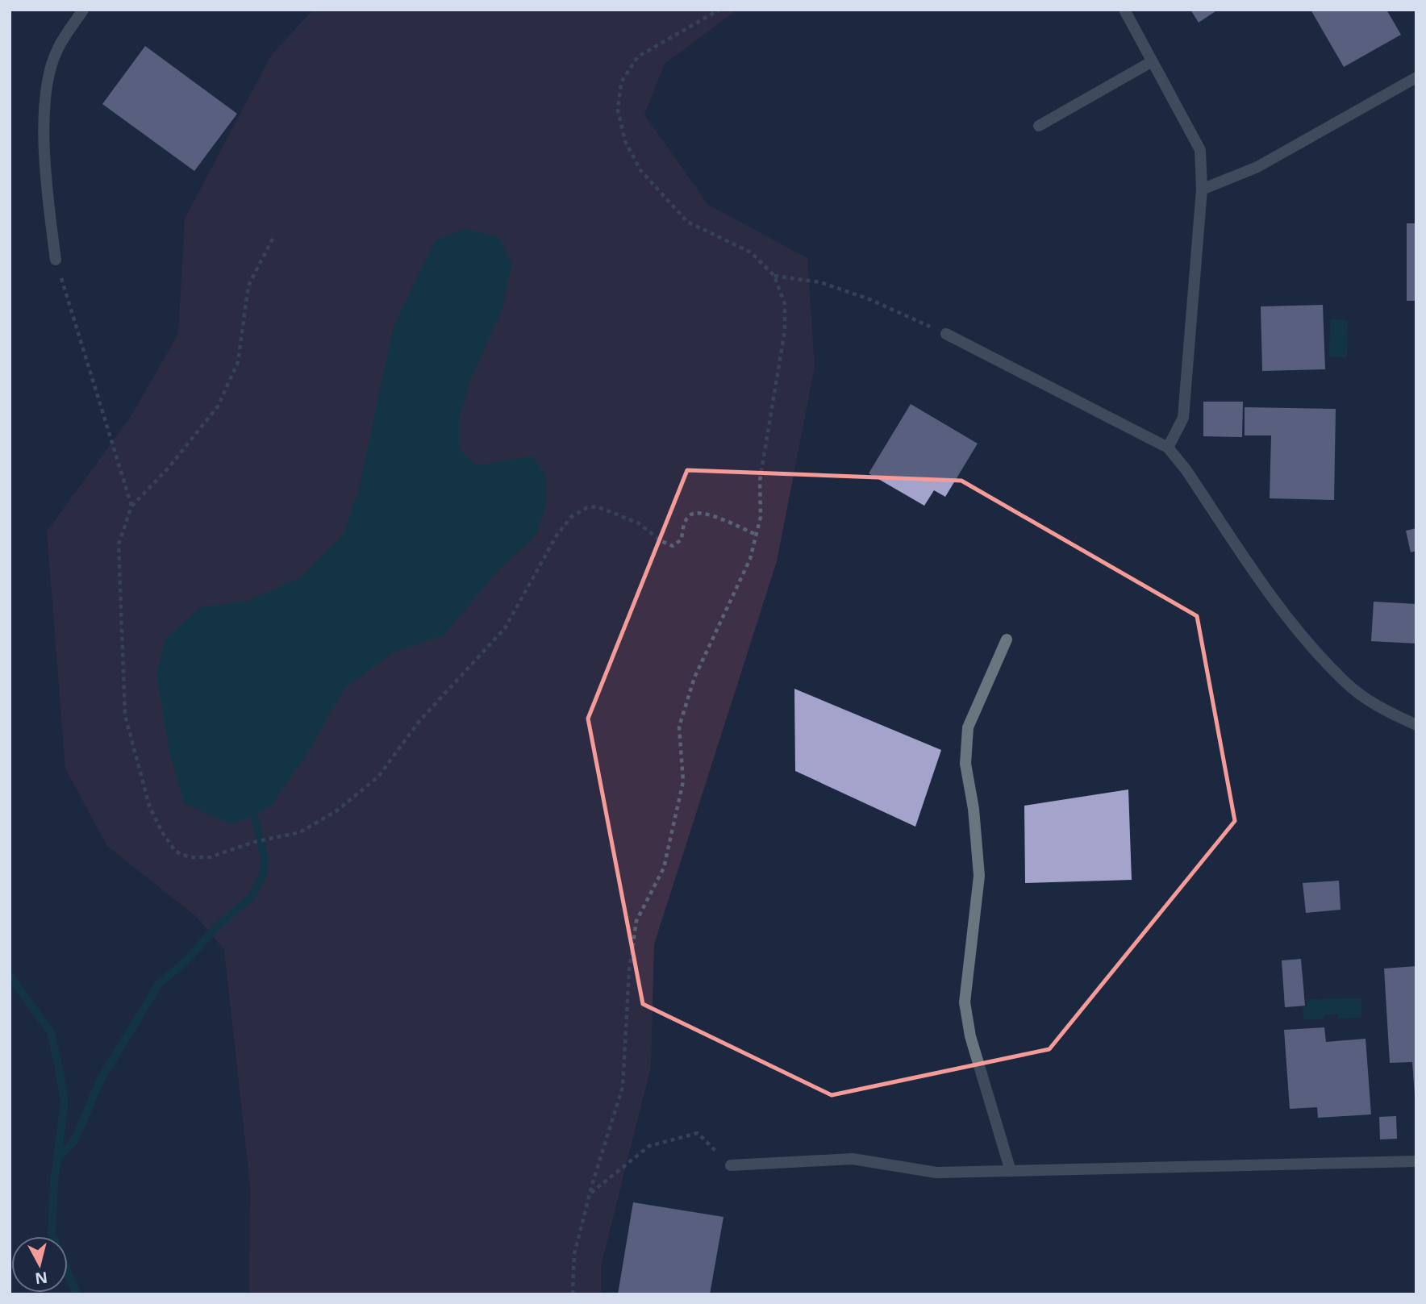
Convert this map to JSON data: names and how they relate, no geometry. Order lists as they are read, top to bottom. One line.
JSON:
{"north":"bottom"}
